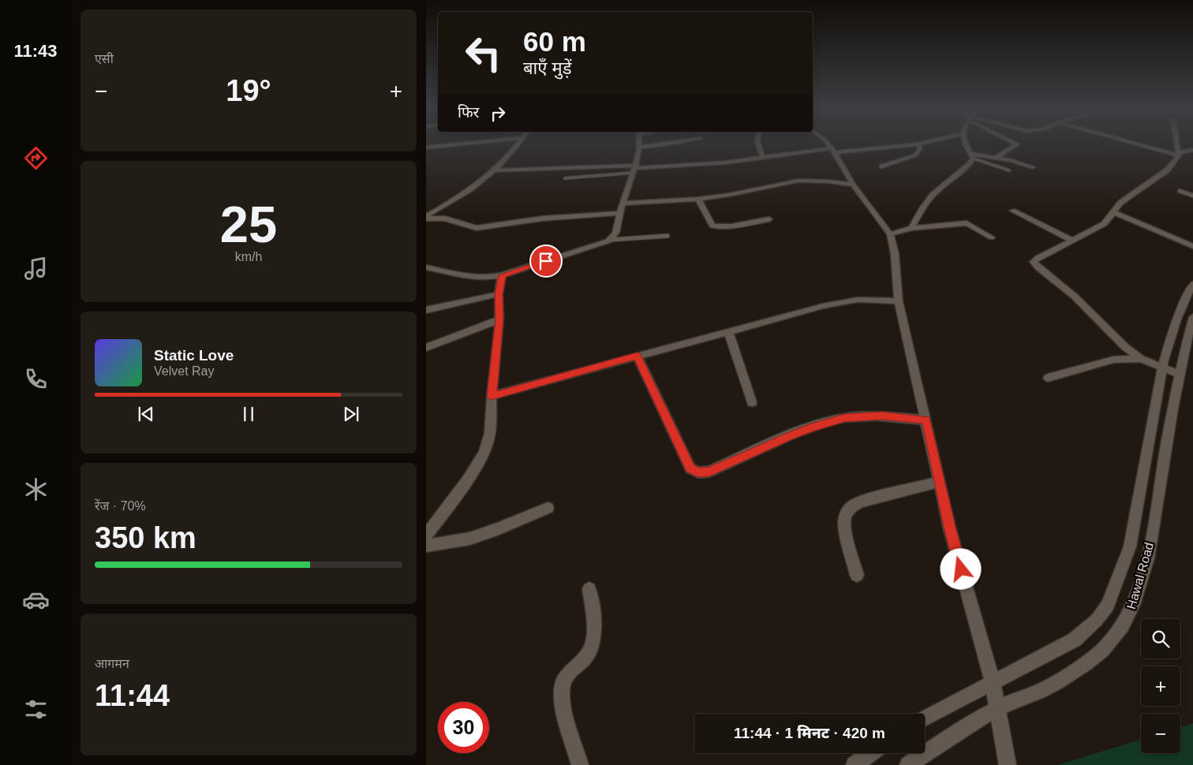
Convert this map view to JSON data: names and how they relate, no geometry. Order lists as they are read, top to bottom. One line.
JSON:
{"streets":{"street":["Hawal Road"]},"page":{"tabs":"11:43","tile":["एसी",["25","km/h"],["रेंज · 70%","350 km"],["आगमन","11:44"]],"turn":["60 m","बाएँ मुड़ें"],"heat":["−","19°","+"],"then":"फिर","song":["Static Love","Velvet Ray"],"map_buttons":["+","−"],"limit":"30","trip":"11:44 · 1 मिनट · 420 m"}}
